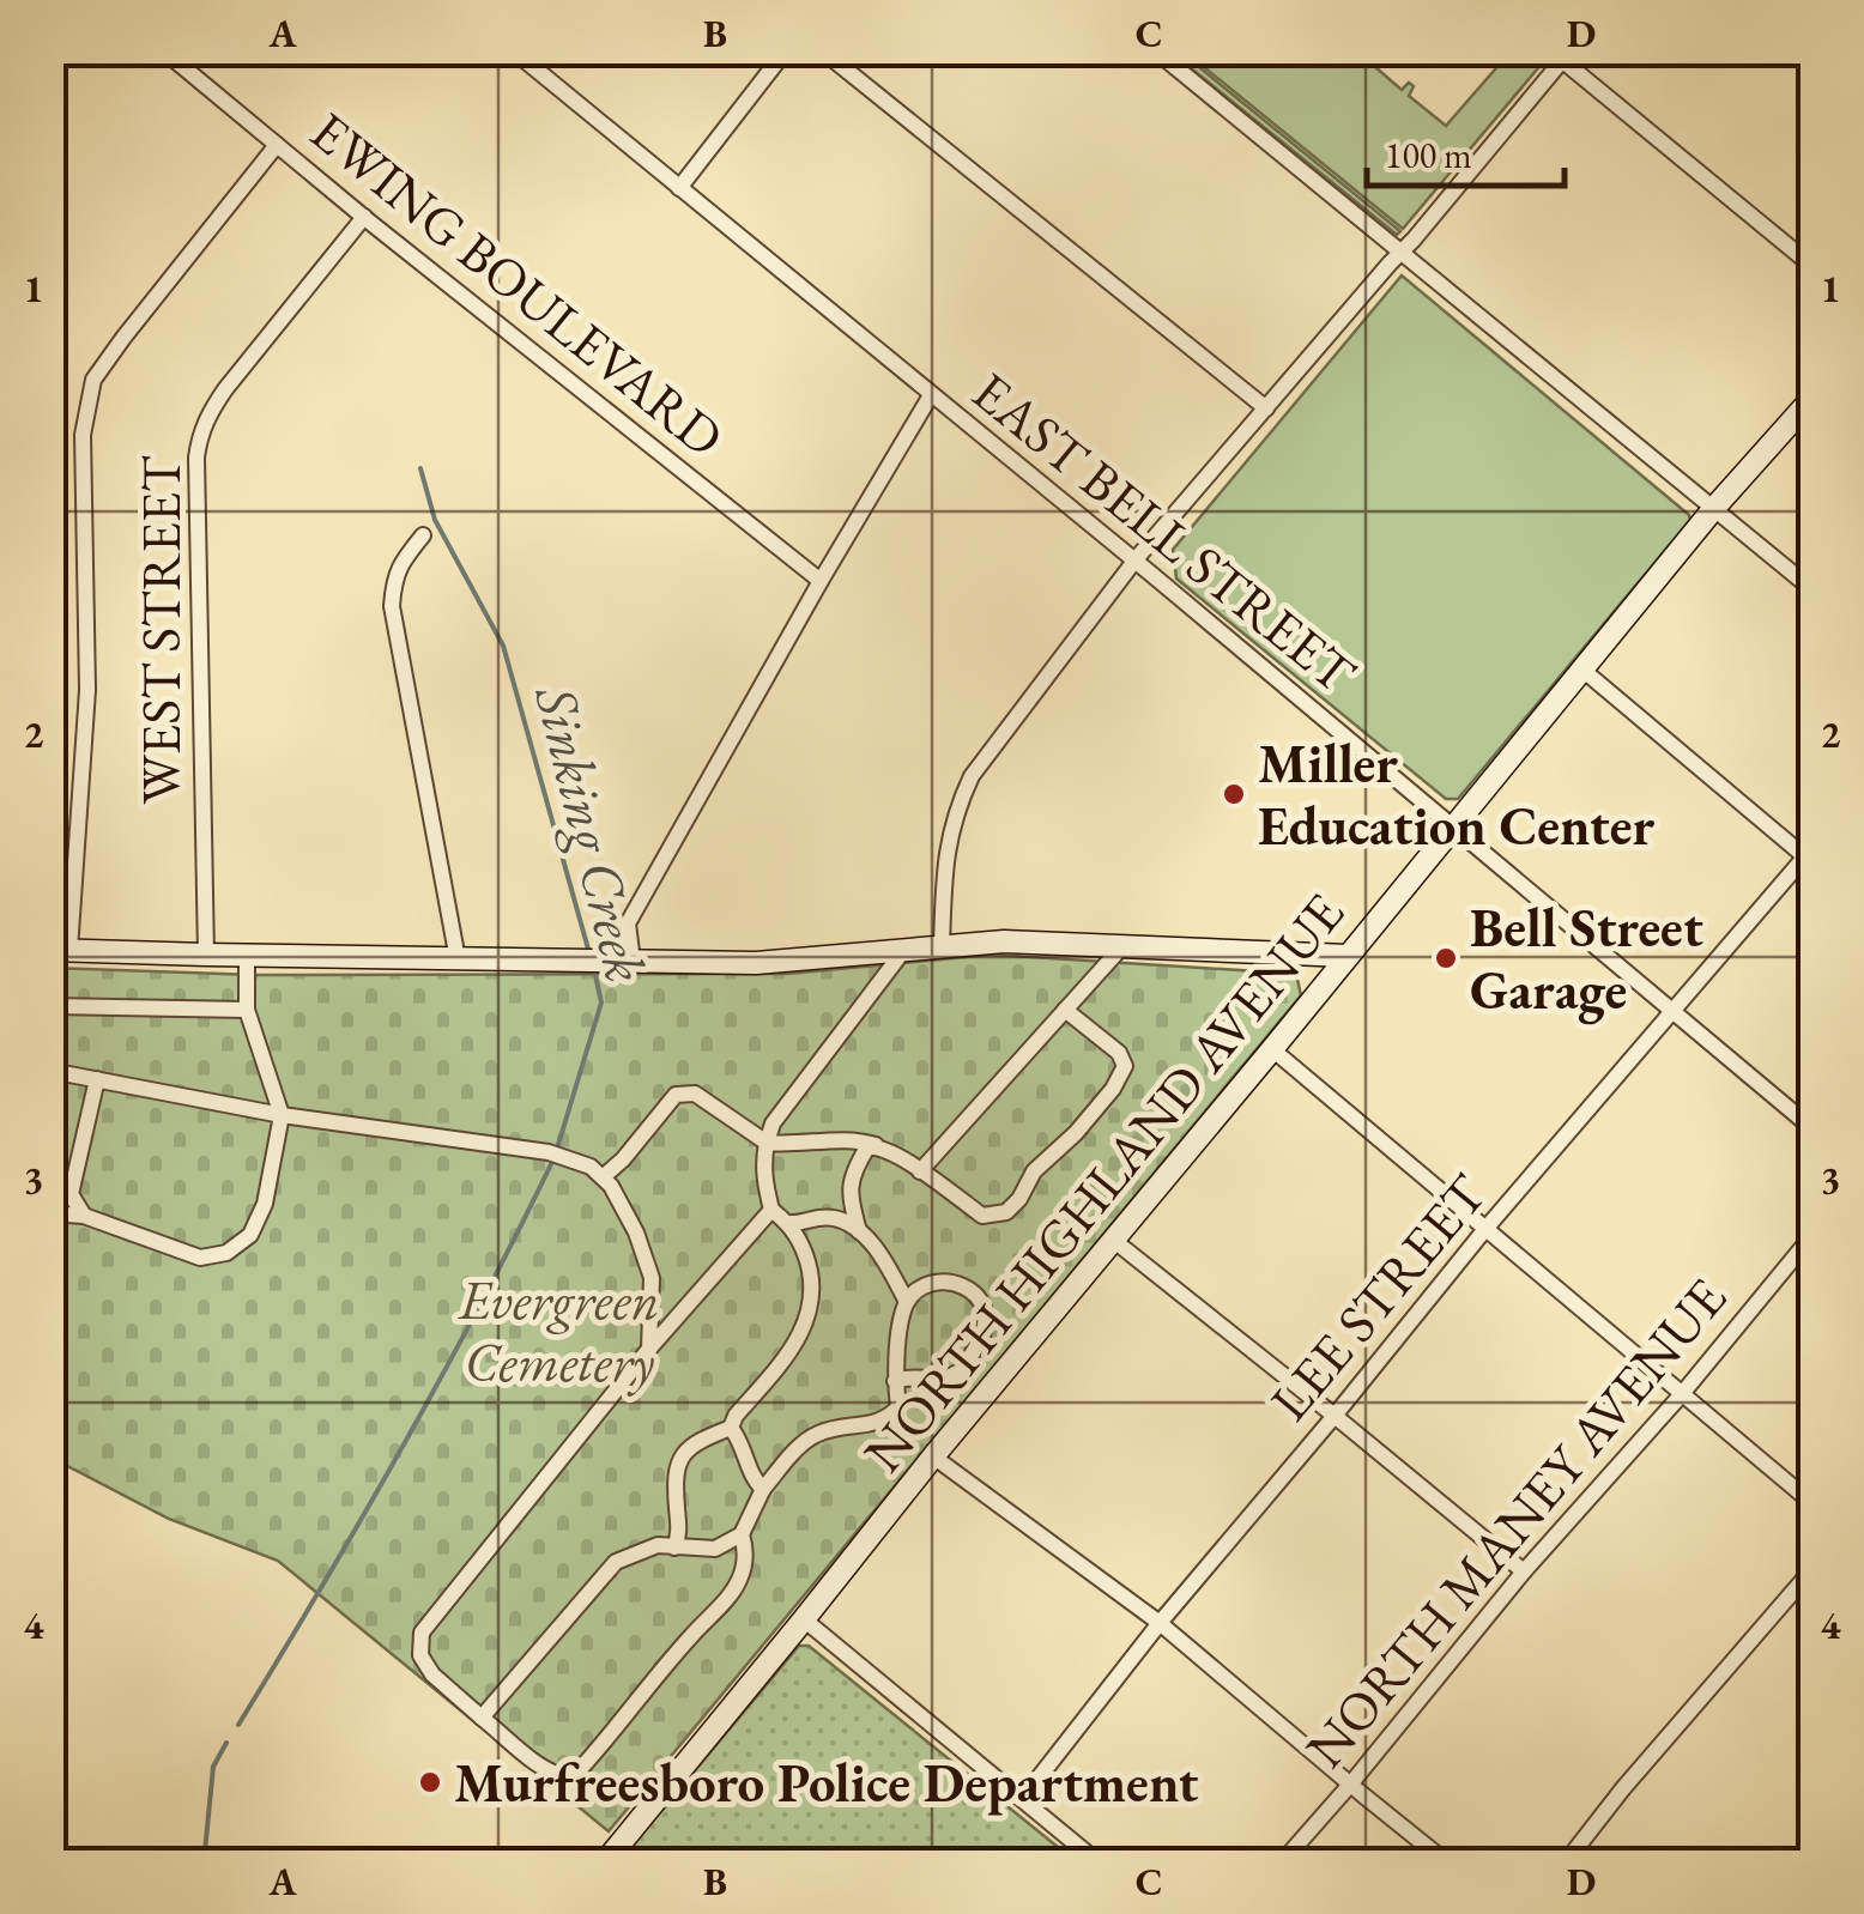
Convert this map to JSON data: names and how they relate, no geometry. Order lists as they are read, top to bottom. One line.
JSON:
{"streets":{"street":["EWING BOULEVARD","EAST BELL STREET","WEST STREET","NORTH HIGHLAND AVENUE","LEE STREET","NORTH MANEY AVENUE"]},"crossings":[["EWING BOULEVARD","WEST STREET"],["EAST BELL STREET","NORTH HIGHLAND AVENUE"],["EAST BELL STREET","LEE STREET"]],"water":["Sinking Creek"],"parks":["Evergreen Cemetery"],"places":["Miller Education Center","Bell Street Garage","Murfreesboro Police Department"],"scale_bar":"100 m","grid":{"columns":["A","B","C","D"],"rows":["1","2","3","4"]}}
